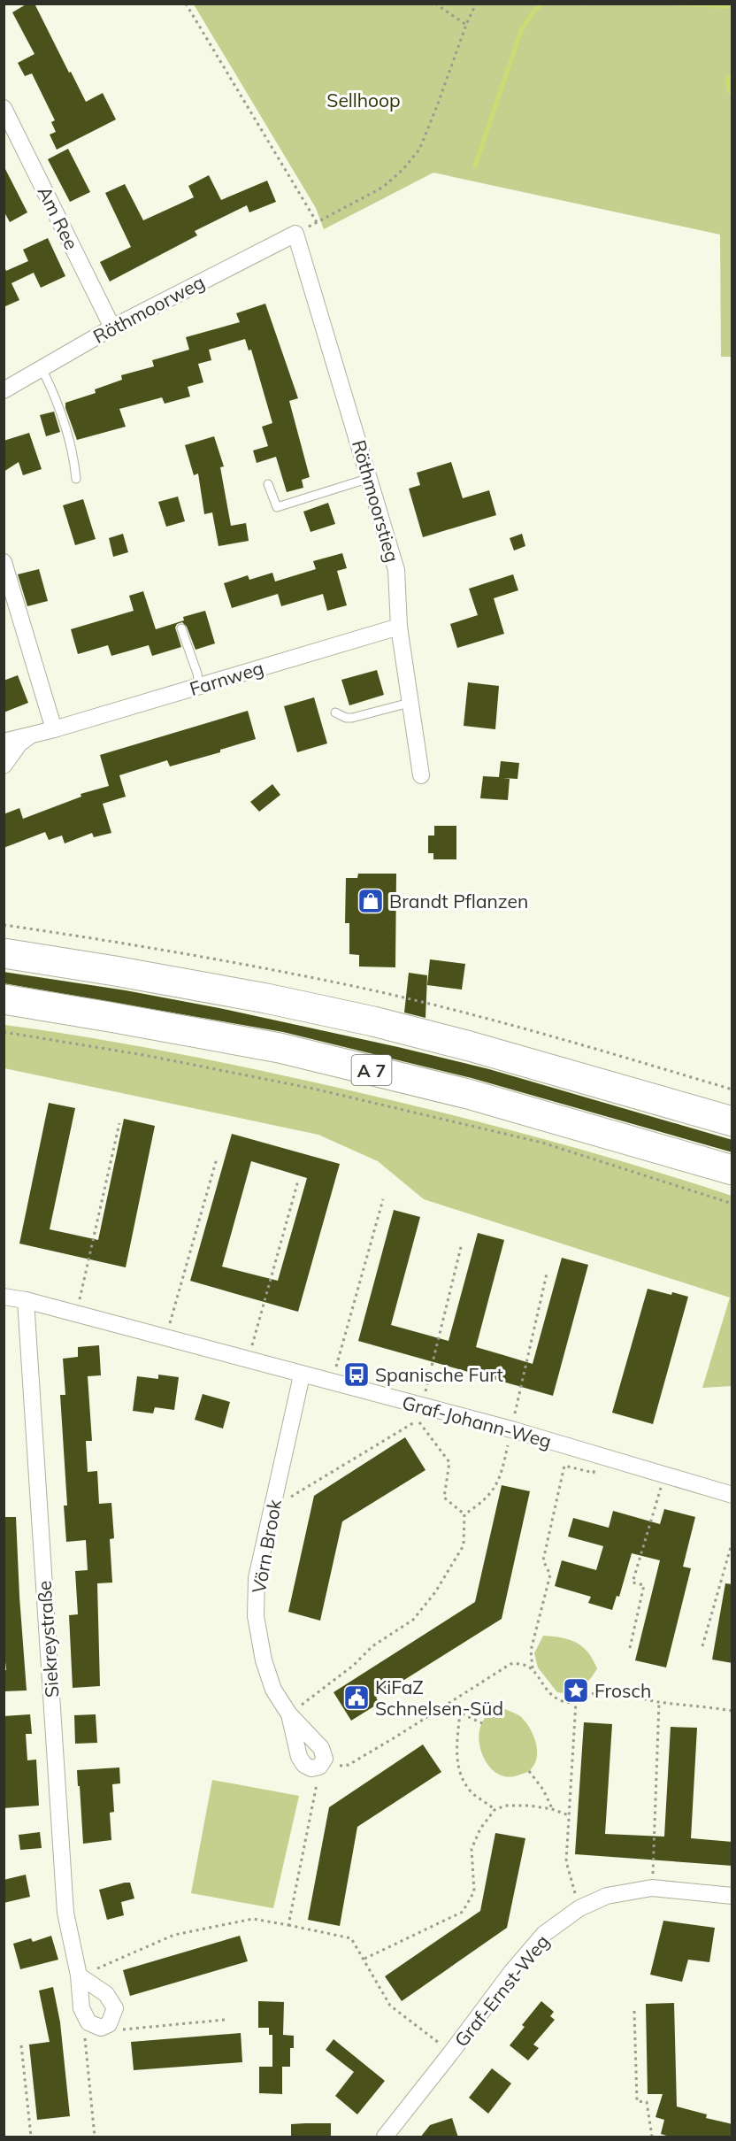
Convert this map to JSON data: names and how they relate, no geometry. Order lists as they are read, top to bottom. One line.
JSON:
{"streets":{"highway":["A 7"],"street":["Am Ree","Röthmoorweg","Röthmoorstieg","Farnweg","Graf-Johann-Weg","Vörn Brook","Siekreystraße","Graf-Ernst-Weg"]},"crossings":[["Am Ree","Röthmoorweg"],["Röthmoorweg","Röthmoorstieg"],["Röthmoorstieg","Farnweg"],["Graf-Johann-Weg","Vörn Brook"],["Graf-Johann-Weg","Siekreystraße"]],"parks":["Sellhoop"],"places":{"shop":["Brandt Pflanzen"],"bus stop":["Spanische Furt"],"place":["Frosch"],"public building":["KiFaZ Schnelsen-Süd"]}}
